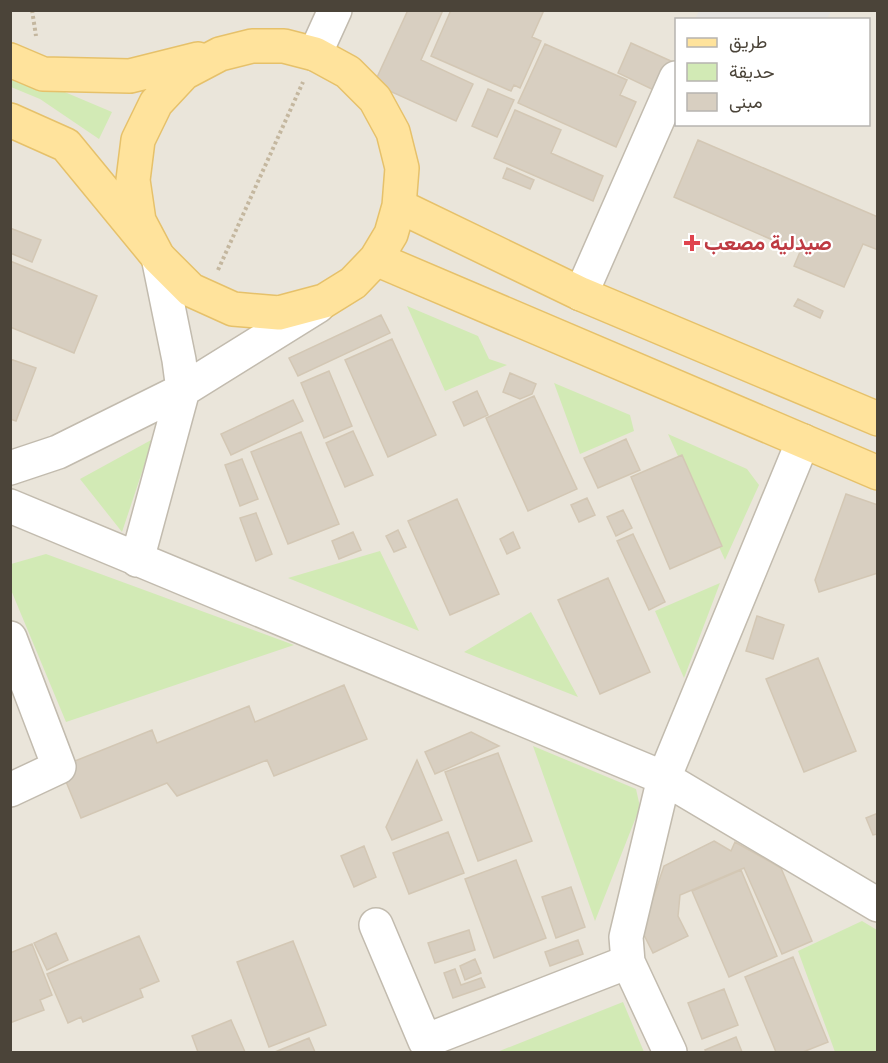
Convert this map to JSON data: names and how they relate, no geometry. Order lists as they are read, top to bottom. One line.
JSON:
{"places":{"health":["صيدلية مصعب"]},"legend":["طريق","حديقة","مبنى"]}
